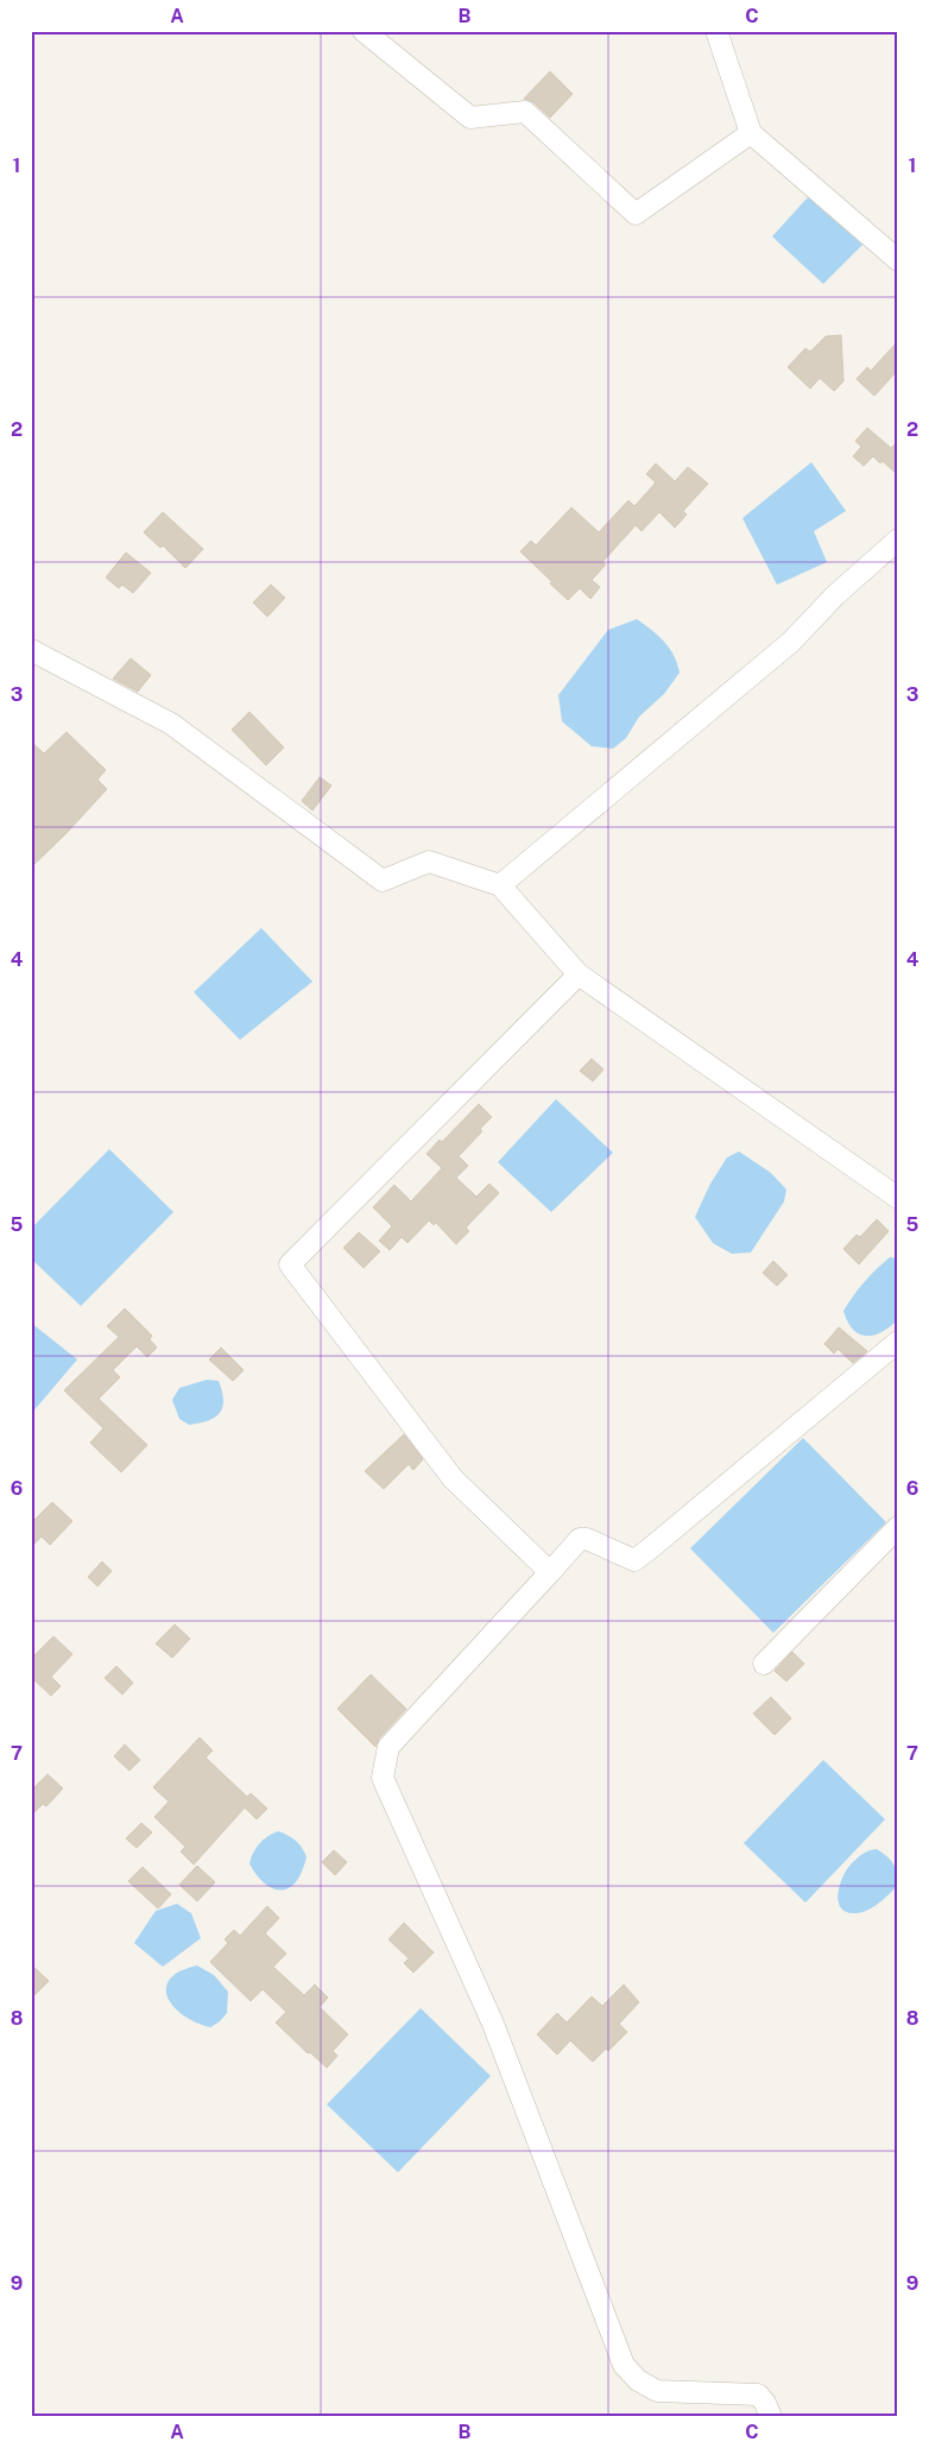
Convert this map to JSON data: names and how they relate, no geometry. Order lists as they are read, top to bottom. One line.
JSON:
{"grid":{"columns":["A","B","C"],"rows":["1","2","3","4","5","6","7","8","9"]}}
